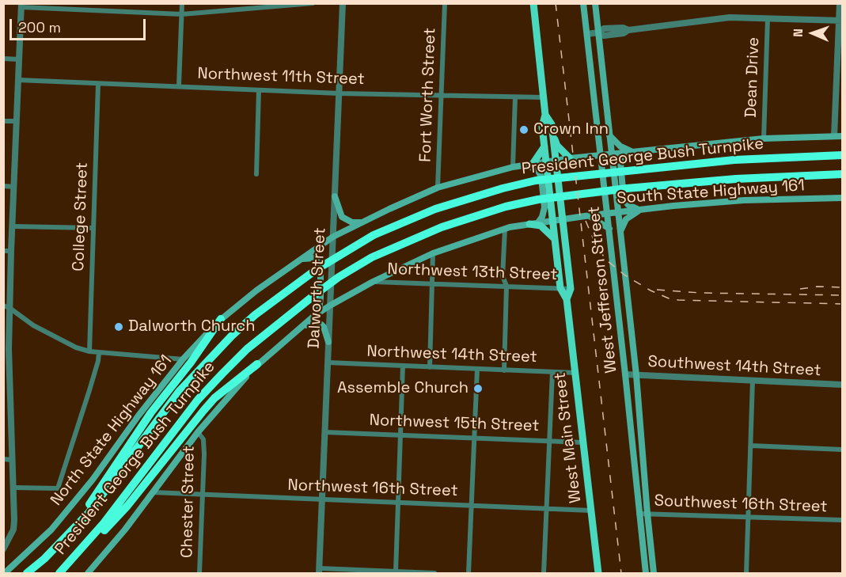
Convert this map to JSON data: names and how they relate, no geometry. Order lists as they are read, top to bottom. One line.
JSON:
{"streets":{"highway":["President George Bush Turnpike"],"main road":["South State Highway 161","West Jefferson Street","North State Highway 161","West Main Street"],"street":["Northwest 11th Street","Dean Drive","Fort Worth Street","College Street","Northwest 13th Street","Dalworth Street","Northwest 14th Street","Southwest 14th Street","Northwest 15th Street","Northwest 16th Street","Chester Street","Southwest 16th Street"]},"crossings":[["Northwest 11th Street","Fort Worth Street"],["Northwest 11th Street","College Street"],["Northwest 11th Street","Dalworth Street"],["Northwest 11th Street","West Main Street"],["Fort Worth Street","North State Highway 161"],["South State Highway 161","West Jefferson Street"],["South State Highway 161","West Main Street"],["Northwest 13th Street","West Main Street"],["Dalworth Street","Northwest 14th Street"],["Dalworth Street","Northwest 15th Street"],["Dalworth Street","North State Highway 161"],["Dalworth Street","Northwest 16th Street"],["West Jefferson Street","Southwest 14th Street"],["West Jefferson Street","Southwest 16th Street"],["Northwest 14th Street","West Main Street"],["Northwest 15th Street","West Main Street"],["North State Highway 161","West Main Street"],["West Main Street","Northwest 16th Street"],["Northwest 16th Street","Chester Street"]],"places":["Crown Inn","Dalworth Church","Assemble Church"],"scale_bar":"200 m","north":"left"}
